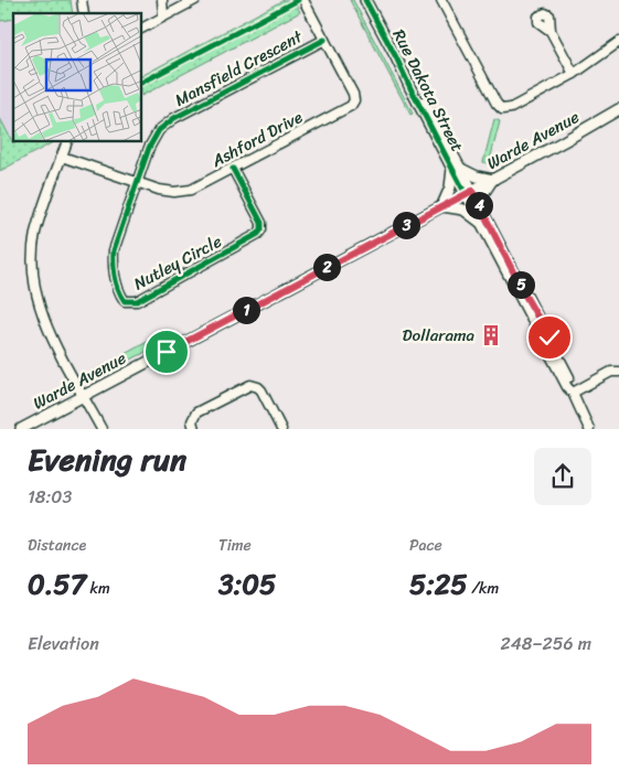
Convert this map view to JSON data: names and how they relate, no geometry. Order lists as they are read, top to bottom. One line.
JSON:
{"streets":{"main road":["Rue Dakota Street","Warde Avenue"],"street":["Mansfield Crescent","Ashford Drive","Nutley Circle"]},"crossings":[["Mansfield Crescent","Ashford Drive"],["Mansfield Crescent","Nutley Circle"],["Rue Dakota Street","Warde Avenue"],["Ashford Drive","Nutley Circle"]],"places":{"building":["Dollarama"]},"page":{"pins":["4","3","2","5","1"],"heading":["Evening run","18:03"],"stats":[["Distance","0.57 km"],["Time","3:05"],["Pace","5:25 /km"]],"chart":["Elevation","248–256 m"]}}
